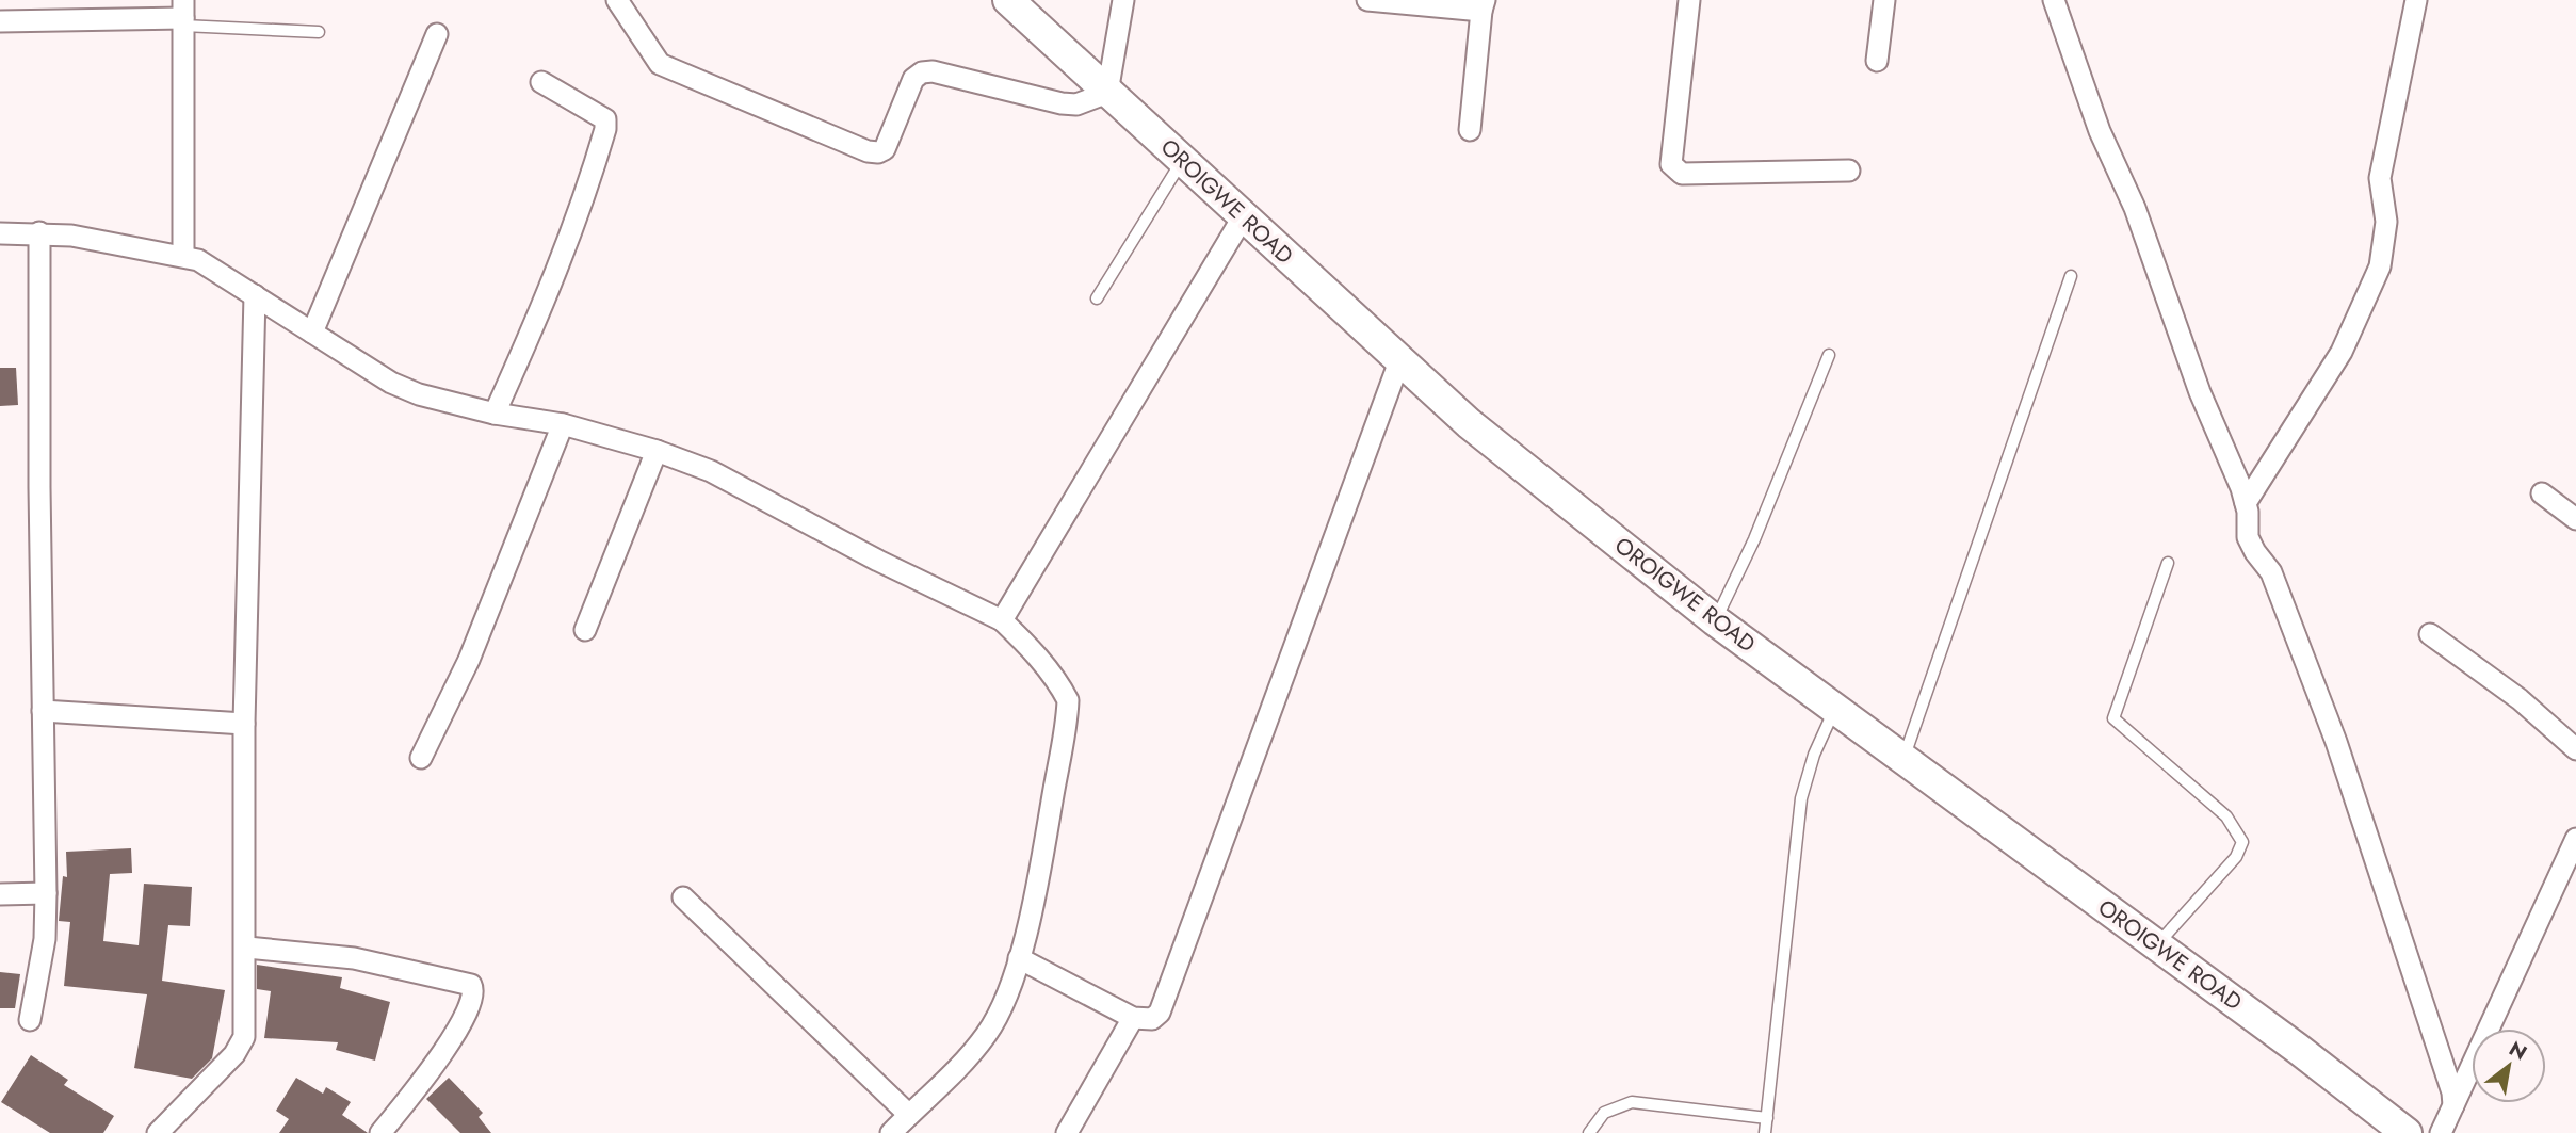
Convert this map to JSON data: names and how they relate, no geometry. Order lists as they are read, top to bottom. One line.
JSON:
{"streets":{"street":["OROIGWE ROAD"]},"north":"top right"}
